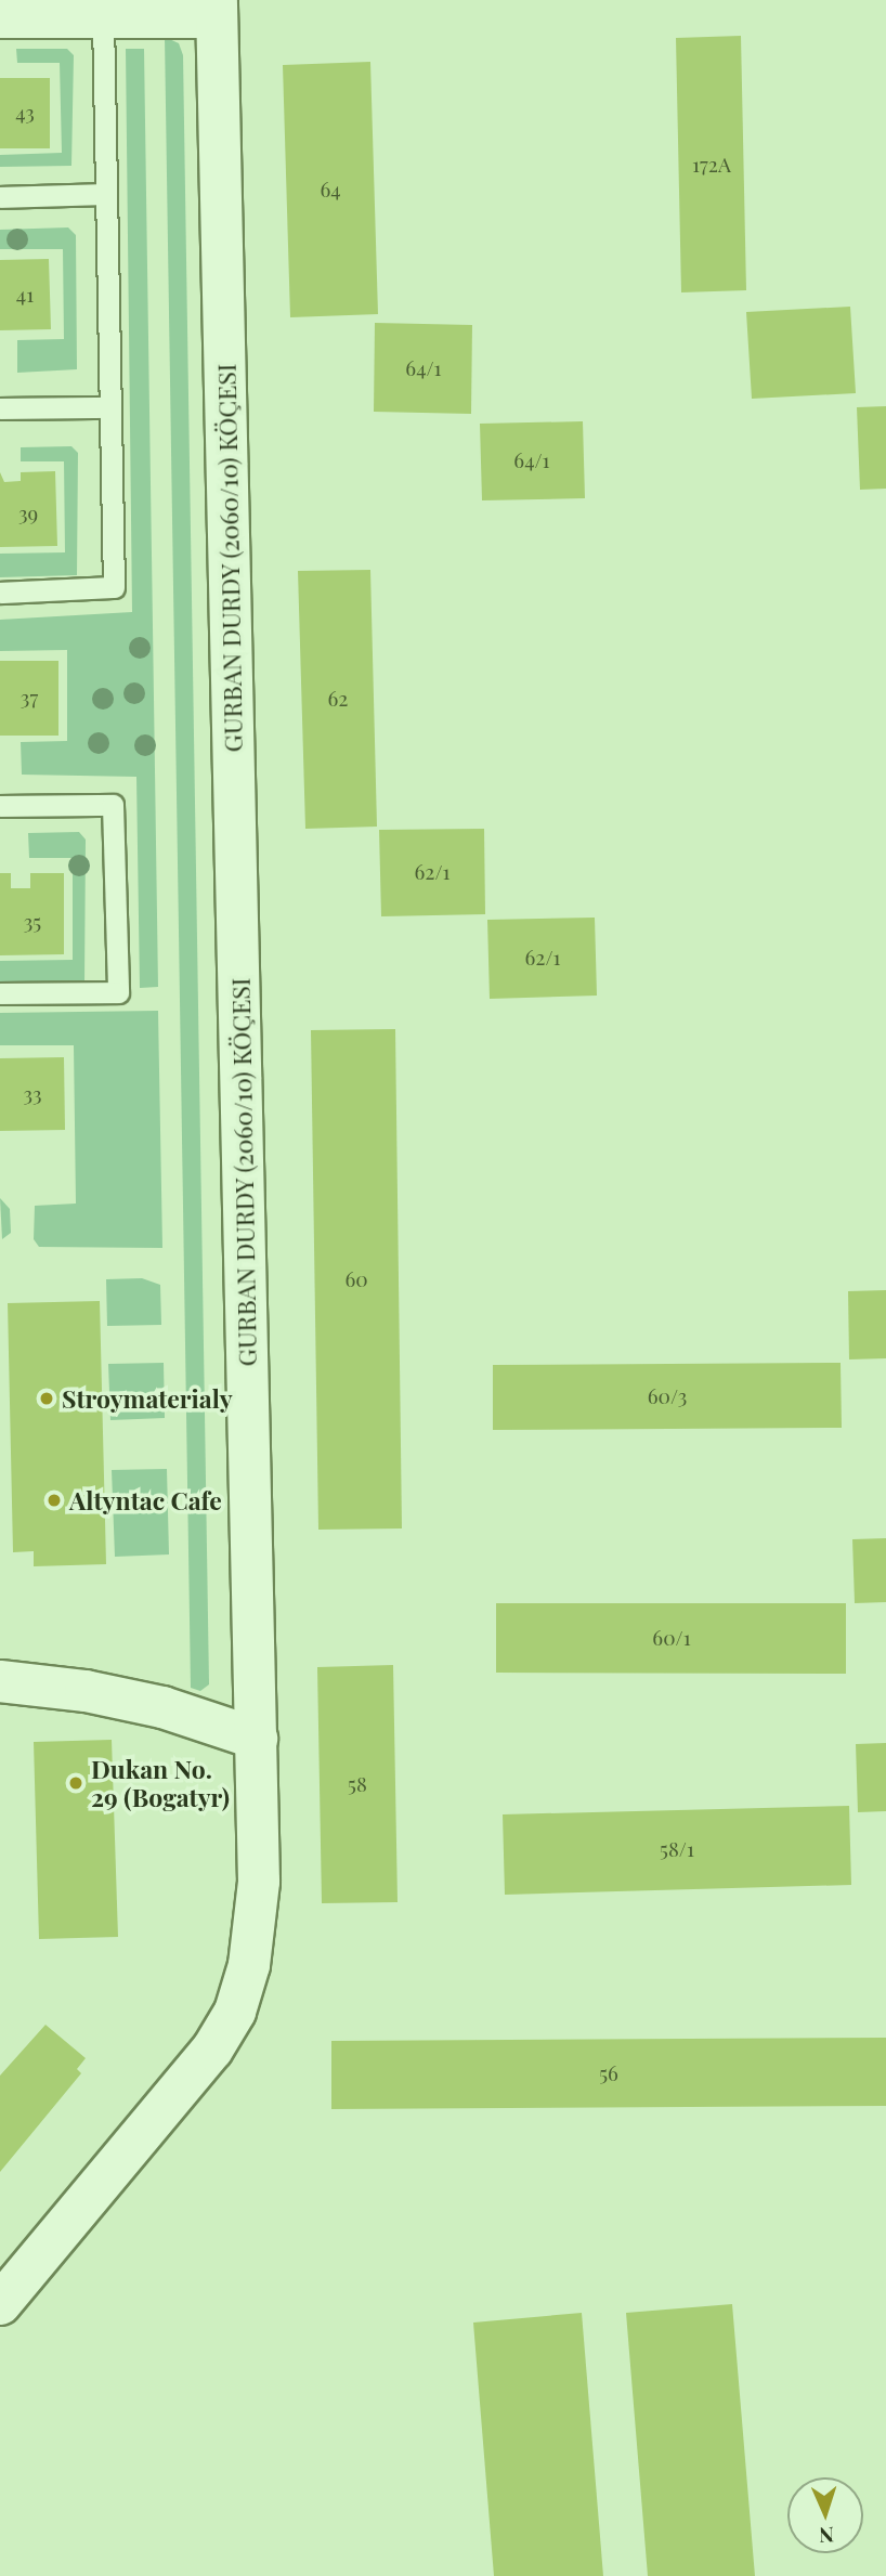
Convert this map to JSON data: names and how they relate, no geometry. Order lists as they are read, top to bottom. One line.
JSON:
{"streets":{"street":["GURBAN DURDY (2060/10) KÖÇESI"]},"places":["Stroymaterialy","Altyntac Cafe","Dukan No. 29 (Bogatyr)"],"house_numbers":["43","172A","64","41","64/1","64/1","39","37","62","62/1","35","62/1","33","60","60/3","60/1","58","58/1","56"],"north":"bottom"}
